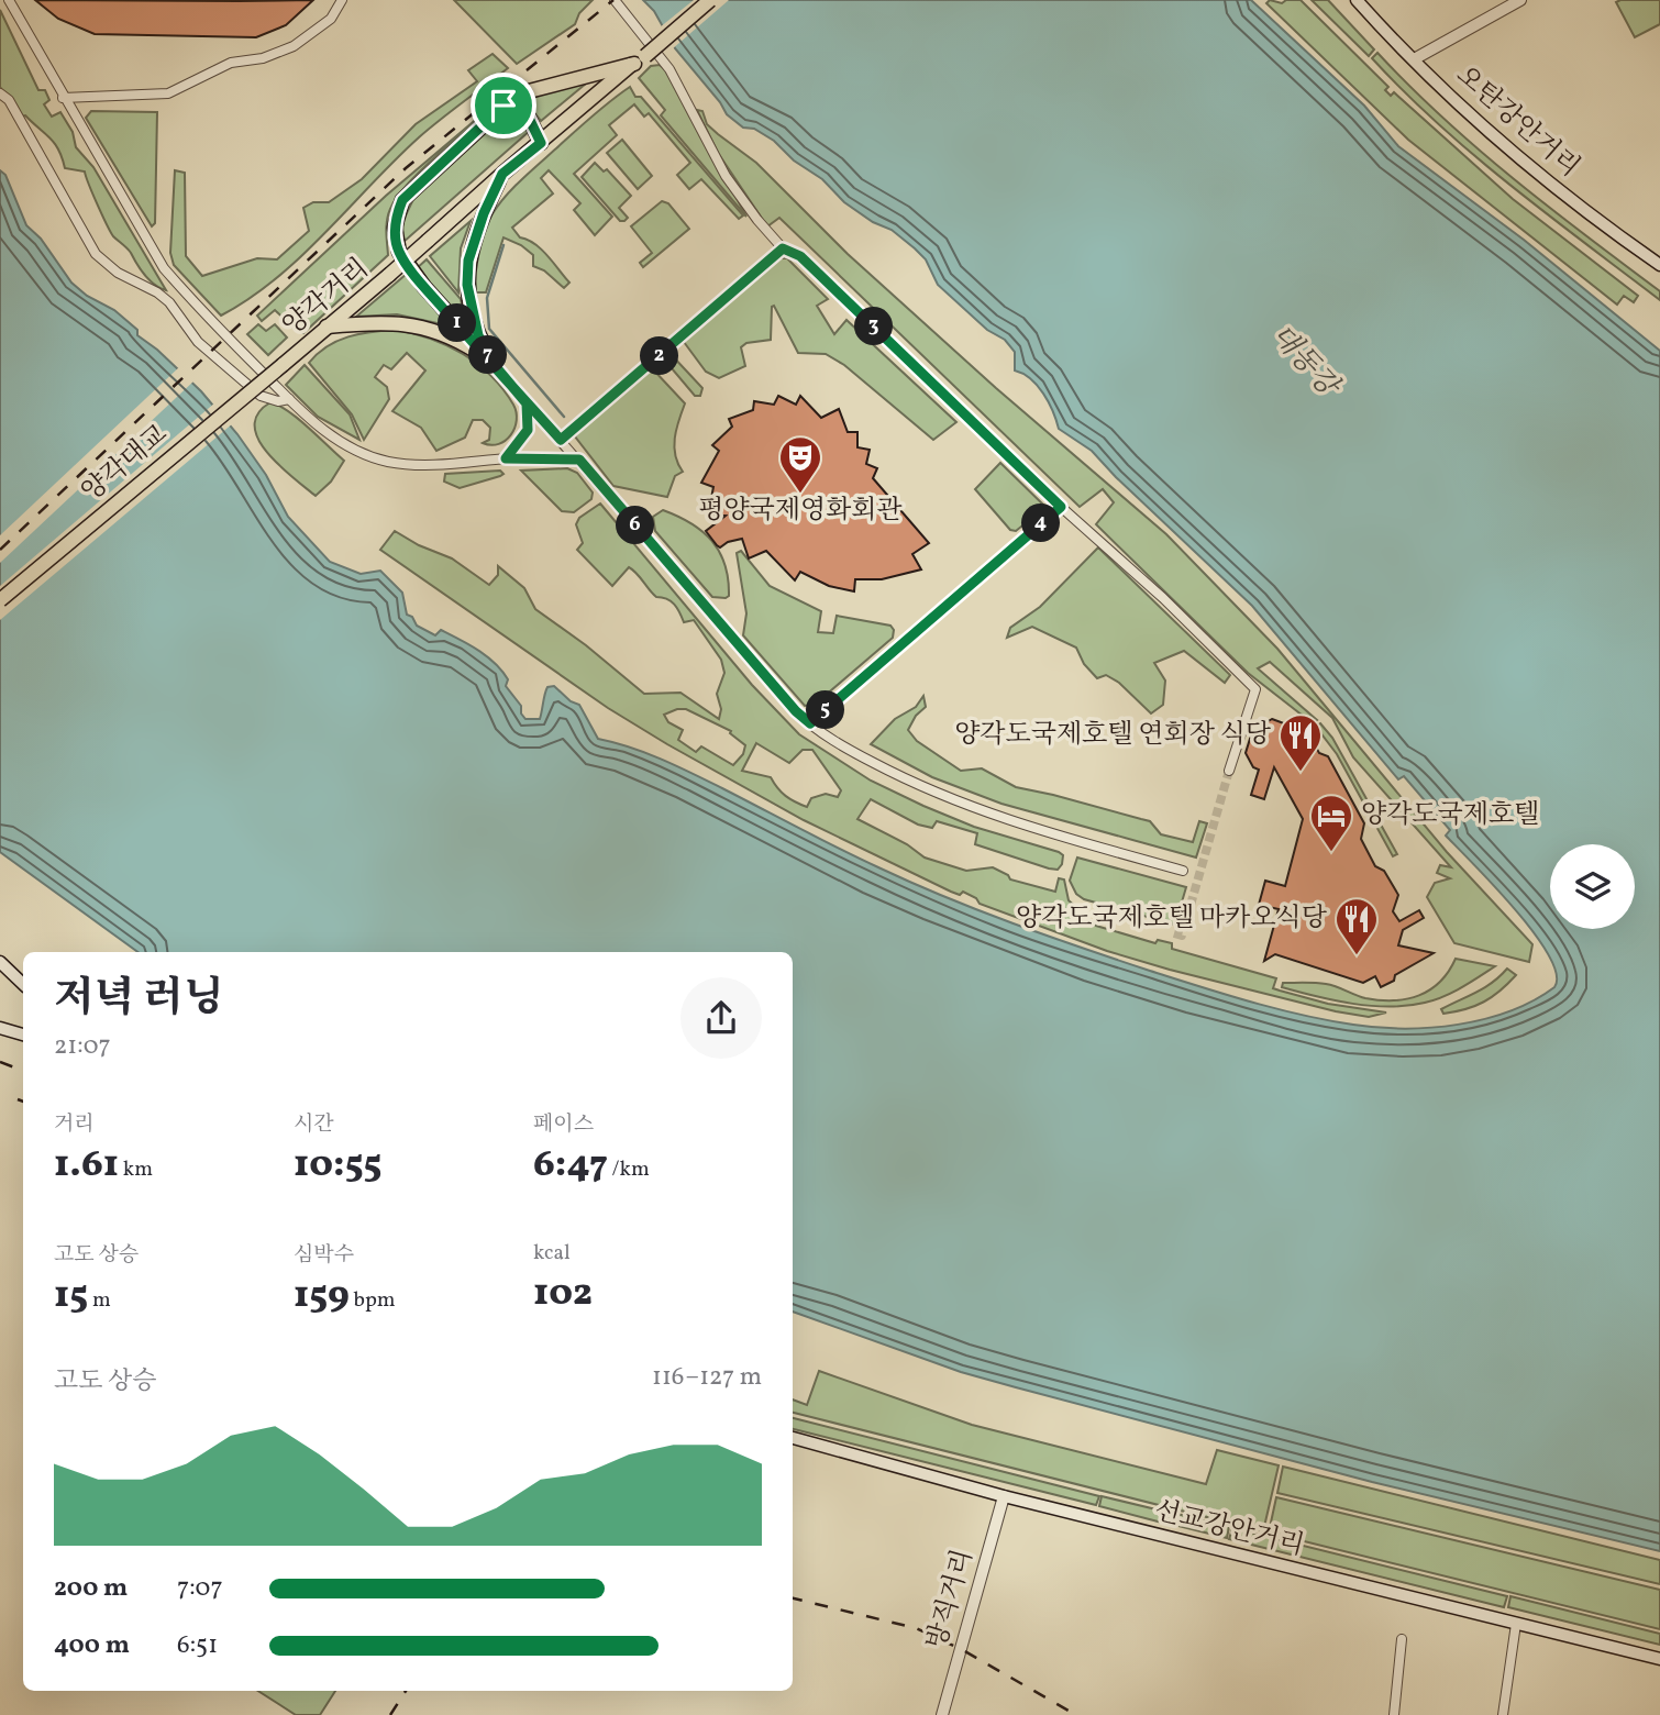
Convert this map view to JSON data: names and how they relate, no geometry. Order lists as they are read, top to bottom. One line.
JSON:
{"streets":{"main road":["오탄강안거리","양각거리","양각대교","선교강안거리"],"street":["방직거리"]},"crossings":[["양각거리","양각대교"],["선교강안거리","방직거리"]],"water":["대동강"],"places":{"theatre":["평양국제영화회관"],"restaurant":["양각도국제호텔 연회장 식당","양각도국제호텔 마카오식당"],"hotel":["양각도국제호텔"]},"page":{"pins":["1","3","7","2","4","6","5"],"heading":["저녁 러닝","21:07"],"stats":[["거리","1.61 km"],["시간","10:55"],["페이스","6:47 /km"],["고도 상승","15 m"],["심박수","159 bpm"],["kcal","102"]],"chart":["고도 상승","116–127 m"],"list":[{"name":"200 m","note":"7:07"},{"name":"400 m","note":"6:51"}]}}
